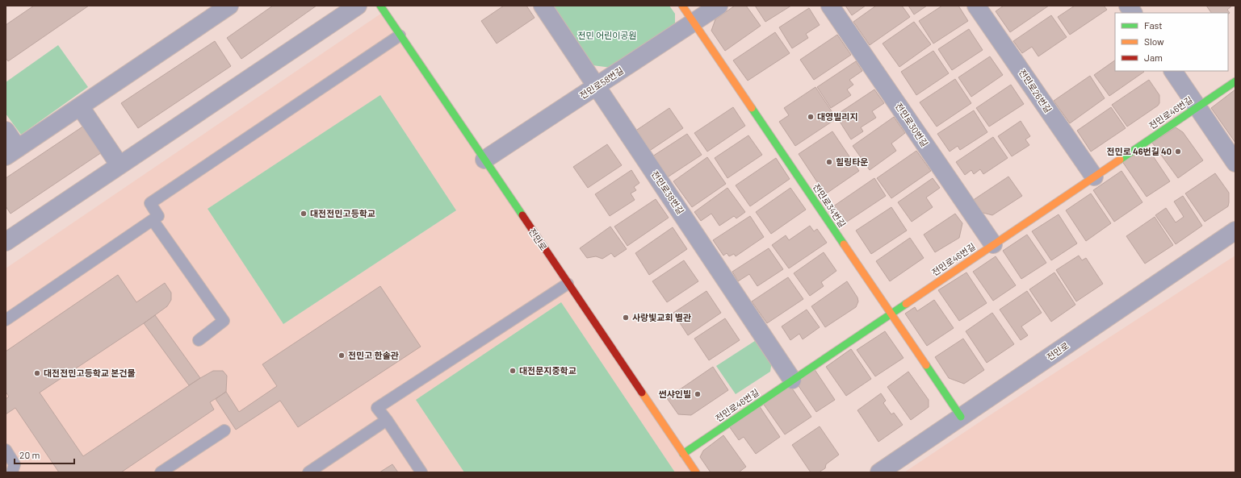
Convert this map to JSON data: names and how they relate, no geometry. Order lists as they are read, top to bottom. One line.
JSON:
{"streets":{"street":["전민로58번길","전민로26번길","전민로46번길","전민로30번길","전민로38번길","전민로34번길","전민로"]},"crossings":[["전민로58번길","전민로38번길"],["전민로58번길","전민로34번길"],["전민로58번길","전민로"],["전민로26번길","전민로46번길"],["전민로46번길","전민로30번길"],["전민로46번길","전민로38번길"],["전민로46번길","전민로34번길"],["전민로46번길","전민로"],["전민로34번길","전민로"]],"parks":["전민 어린이공원"],"places":["대영빌리지","전민로 46번길 40","힐링타운","대전전민고등학교","사랑빛교회 별관","전민고 한솔관","대전문지중학교","대전전민고등학교 본건물","썬샤인빌"],"legend":["Fast","Slow","Jam"],"scale_bar":"20 m"}
